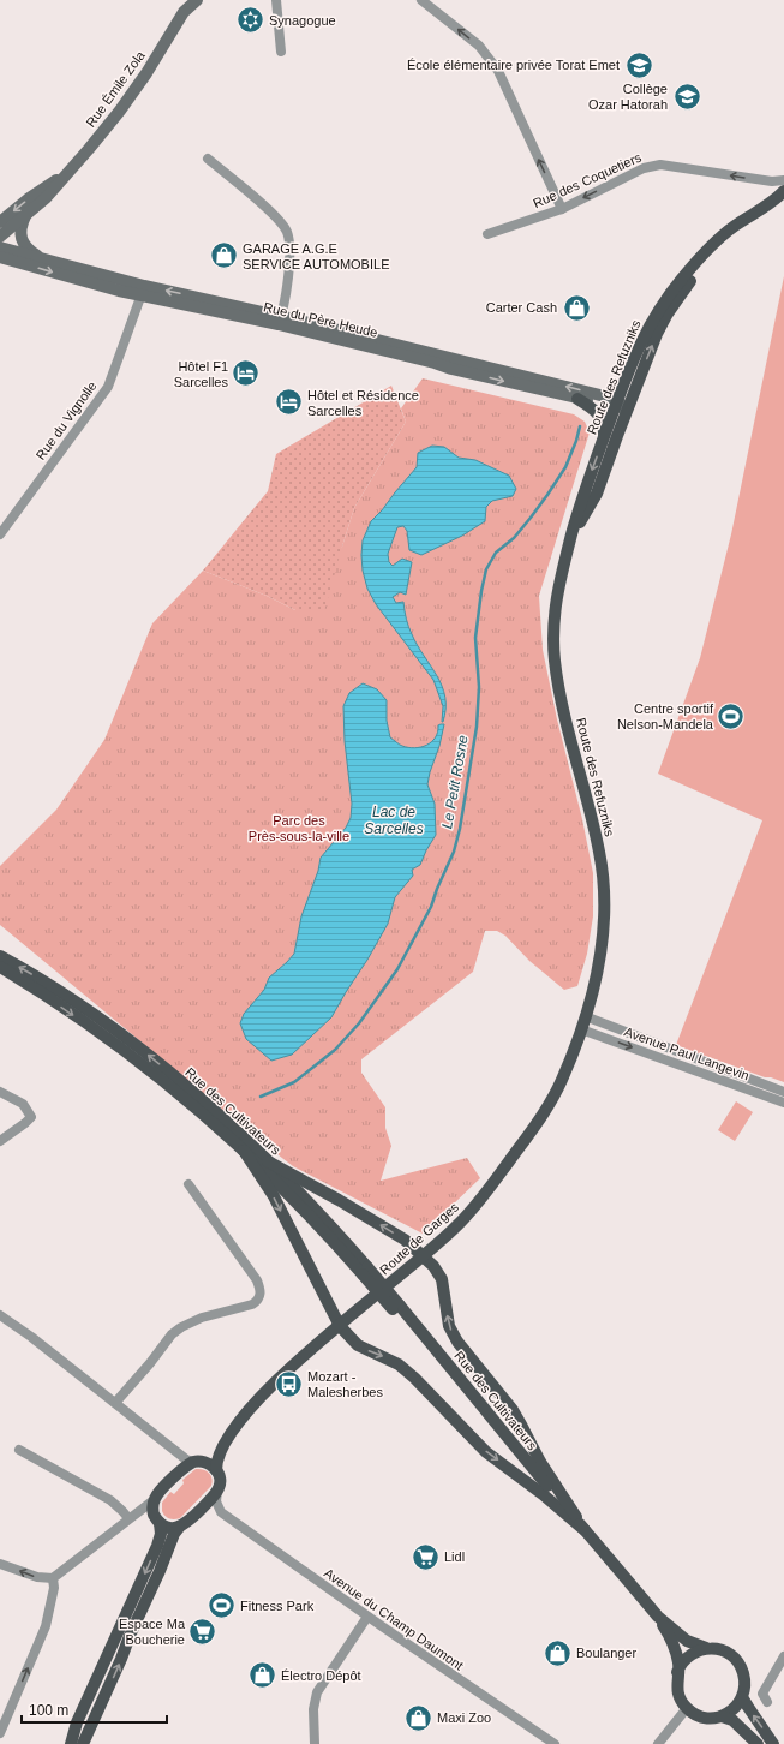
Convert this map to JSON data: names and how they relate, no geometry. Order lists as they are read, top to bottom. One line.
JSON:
{"streets":{"main road":["Rue Émile Zola","Rue du Père Heude","Route des Refuzniks","Rue des Cultivateurs","Route de Garges"],"street":["Rue des Coquetiers","Rue du Vignolle","Avenue Paul Langevin","Avenue du Champ Daumont"]},"crossings":[["Rue du Père Heude","Route des Refuzniks"],["Rue du Père Heude","Rue du Vignolle"],["Route des Refuzniks","Avenue Paul Langevin"],["Route des Refuzniks","Route de Garges"],["Avenue Paul Langevin","Route de Garges"]],"one_way":["Rue des Coquetiers"],"water":["Le Petit Rosne","Lac de Sarcelles"],"parks":["Parc des Près-sous-la-ville"],"places":{"synagogue":["Synagogue"],"school or university":["École élémentaire privée Torat Emet","Collège Ozar Hatorah"],"shop":["GARAGE A.G.E SERVICE AUTOMOBILE","Carter Cash","Boulanger","Électro Dépôt","Maxi Zoo"],"hotel":["Hôtel F1 Sarcelles","Hôtel et Résidence Sarcelles"],"sports":["Centre sportif Nelson-Mandela","Fitness Park"],"bus stop":["Mozart - Malesherbes"],"supermarket":["Lidl","Espace Ma Boucherie"]},"scale_bar":"100 m"}
